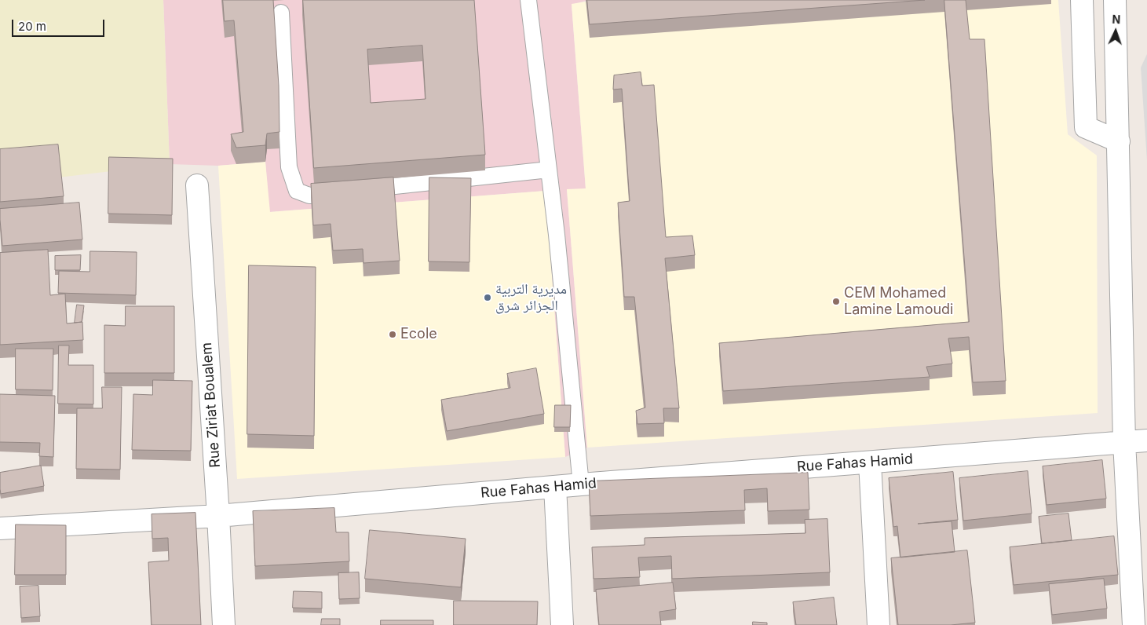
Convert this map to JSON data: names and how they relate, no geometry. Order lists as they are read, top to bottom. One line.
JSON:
{"streets":{"street":["Rue Ziriat Boualem","Rue Fahas Hamid"]},"crossings":[["Rue Ziriat Boualem","Rue Fahas Hamid"]],"places":["مديرية التربية الجزائر شرق","CEM Mohamed Lamine Lamoudi","Ecole"],"scale_bar":"20 m","north":"top"}
